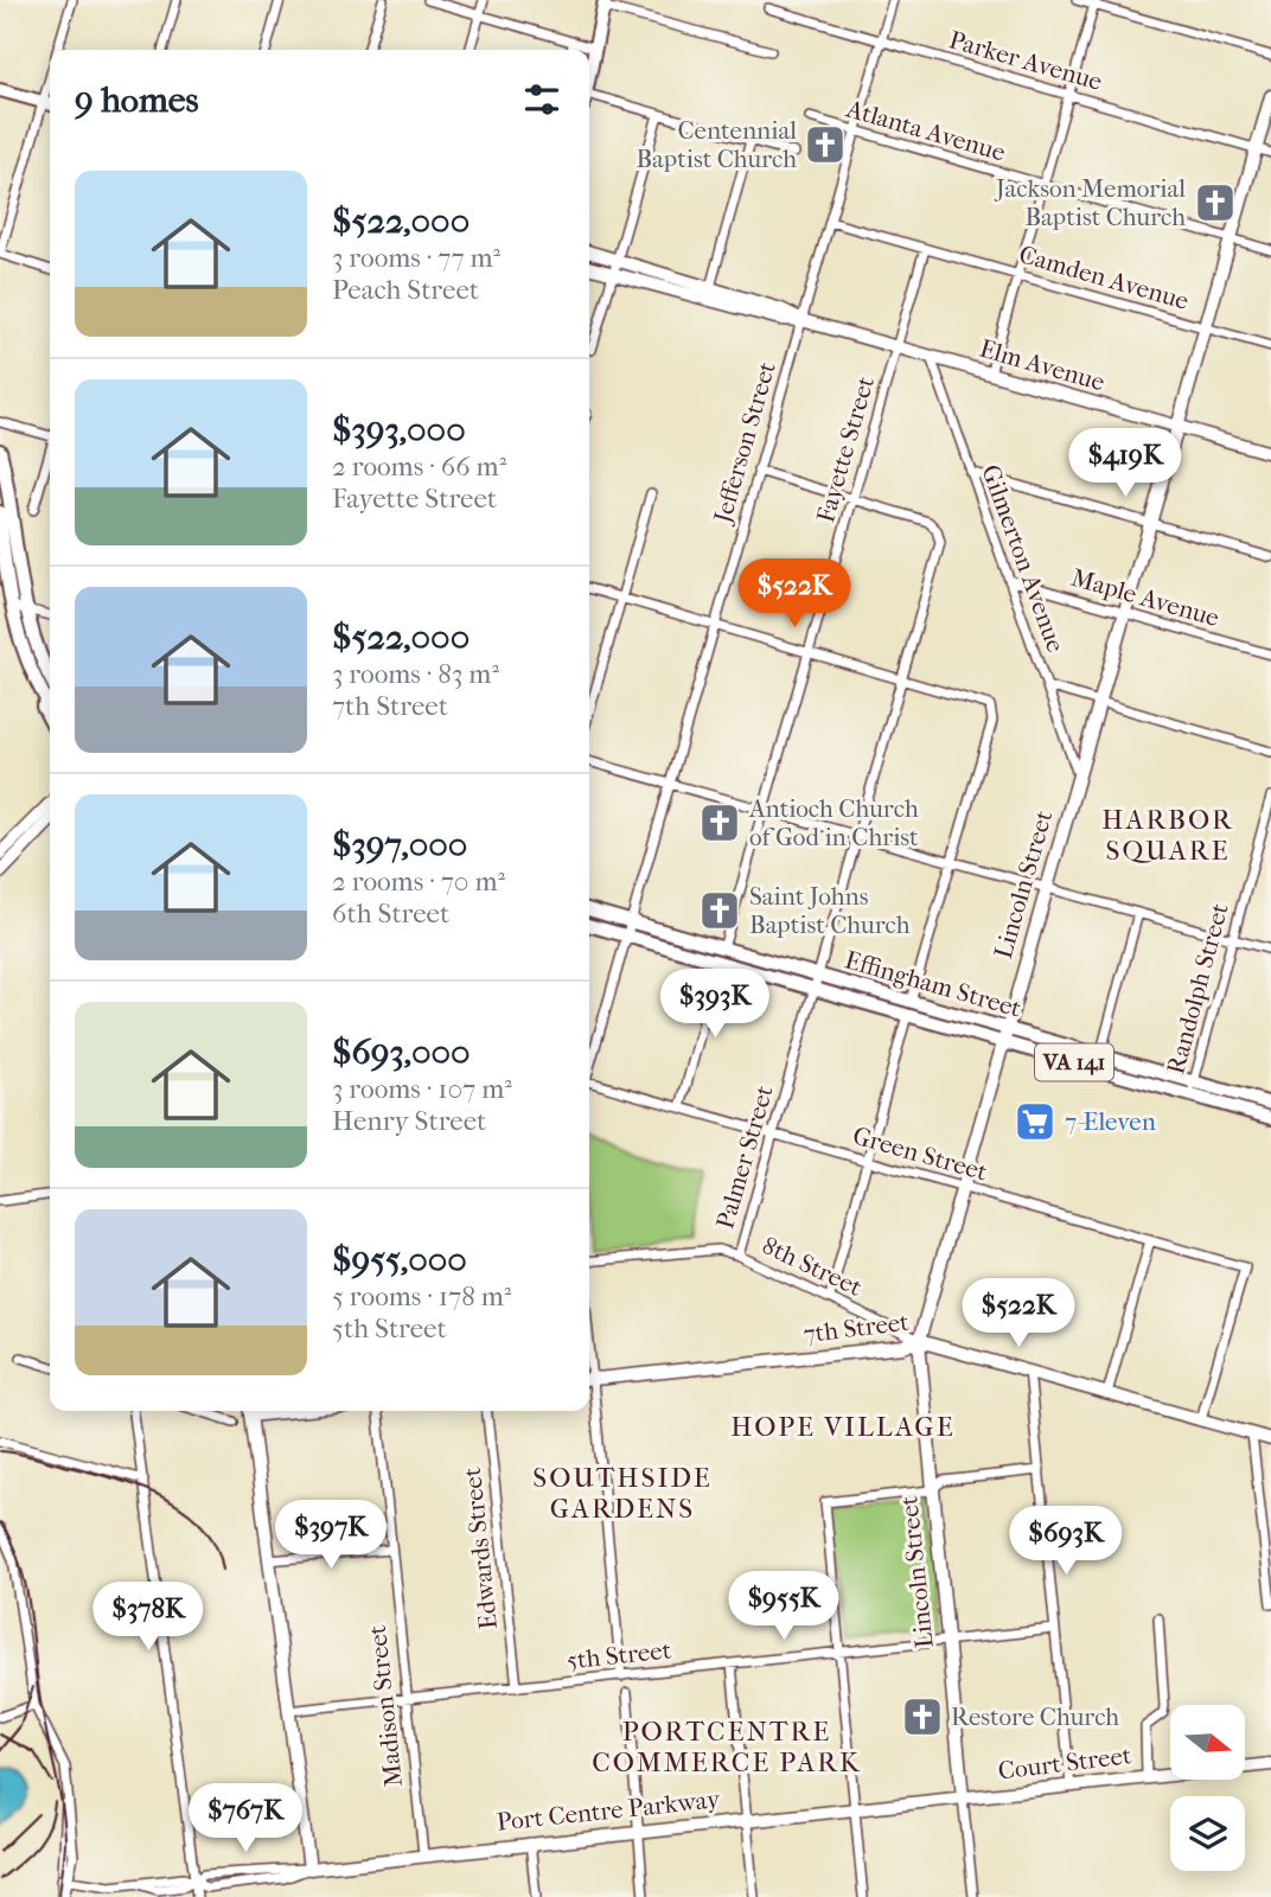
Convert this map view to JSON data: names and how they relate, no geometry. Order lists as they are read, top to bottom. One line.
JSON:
{"streets":{"main road":["Effingham Street","VA 141"],"street":["Parker Avenue","Atlanta Avenue","Camden Avenue","Elm Avenue","Jefferson Street","Fayette Street","Gilmerton Avenue","Maple Avenue","Lincoln Street","Randolph Street","Green Street","Palmer Street","8th Street","7th Street","Edwards Street","5th Street","Madison Street","Court Street","Port Centre Parkway"]},"crossings":[["Parker Avenue","Jefferson Street"],["Parker Avenue","Lincoln Street"],["Atlanta Avenue","Jefferson Street"],["Atlanta Avenue","Lincoln Street"],["Camden Avenue","Jefferson Street"],["Camden Avenue","Fayette Street"],["Camden Avenue","Lincoln Street"],["Elm Avenue","Jefferson Street"],["Elm Avenue","Fayette Street"],["Elm Avenue","Gilmerton Avenue"],["Elm Avenue","Lincoln Street"],["Jefferson Street","Effingham Street"],["Fayette Street","Effingham Street"],["Fayette Street","Palmer Street"],["Gilmerton Avenue","Maple Avenue"],["Gilmerton Avenue","Lincoln Street"],["Maple Avenue","Lincoln Street"],["Lincoln Street","Effingham Street"],["Lincoln Street","Green Street"],["Lincoln Street","8th Street"],["Lincoln Street","7th Street"],["Lincoln Street","5th Street"],["Lincoln Street","Court Street"],["Lincoln Street","Port Centre Parkway"],["Effingham Street","Randolph Street"],["Effingham Street","Palmer Street"],["Green Street","Palmer Street"],["Green Street","7th Street"],["Palmer Street","8th Street"],["8th Street","7th Street"],["Edwards Street","5th Street"],["5th Street","Madison Street"],["Madison Street","Port Centre Parkway"],["Court Street","Port Centre Parkway"]],"districts":["HARBOR SQUARE","HOPE VILLAGE","SOUTHSIDE GARDENS","PORTCENTRE COMMERCE PARK"],"places":{"church":["Centennial Baptist Church","Jackson Memorial Baptist Church","Antioch Church of God in Christ","Saint Johns Baptist Church","Restore Church"],"supermarket":["7-Eleven"]},"north":"right","page":{"heading":"9 homes","list":[{"name":"$522,000","note":"3 rooms · 77 m² · Peach Street"},{"name":"$393,000","note":"2 rooms · 66 m² · Fayette Street"},{"name":"$522,000","note":"3 rooms · 83 m² · 7th Street"},{"name":"$397,000","note":"2 rooms · 70 m² · 6th Street"},{"name":"$693,000","note":"3 rooms · 107 m² · Henry Street"},{"name":"$955,000","note":"5 rooms · 178 m² · 5th Street"}],"price":["$419K","$522K","$393K","$522K","$397K","$693K","$955K","$378K","$767K"]}}
